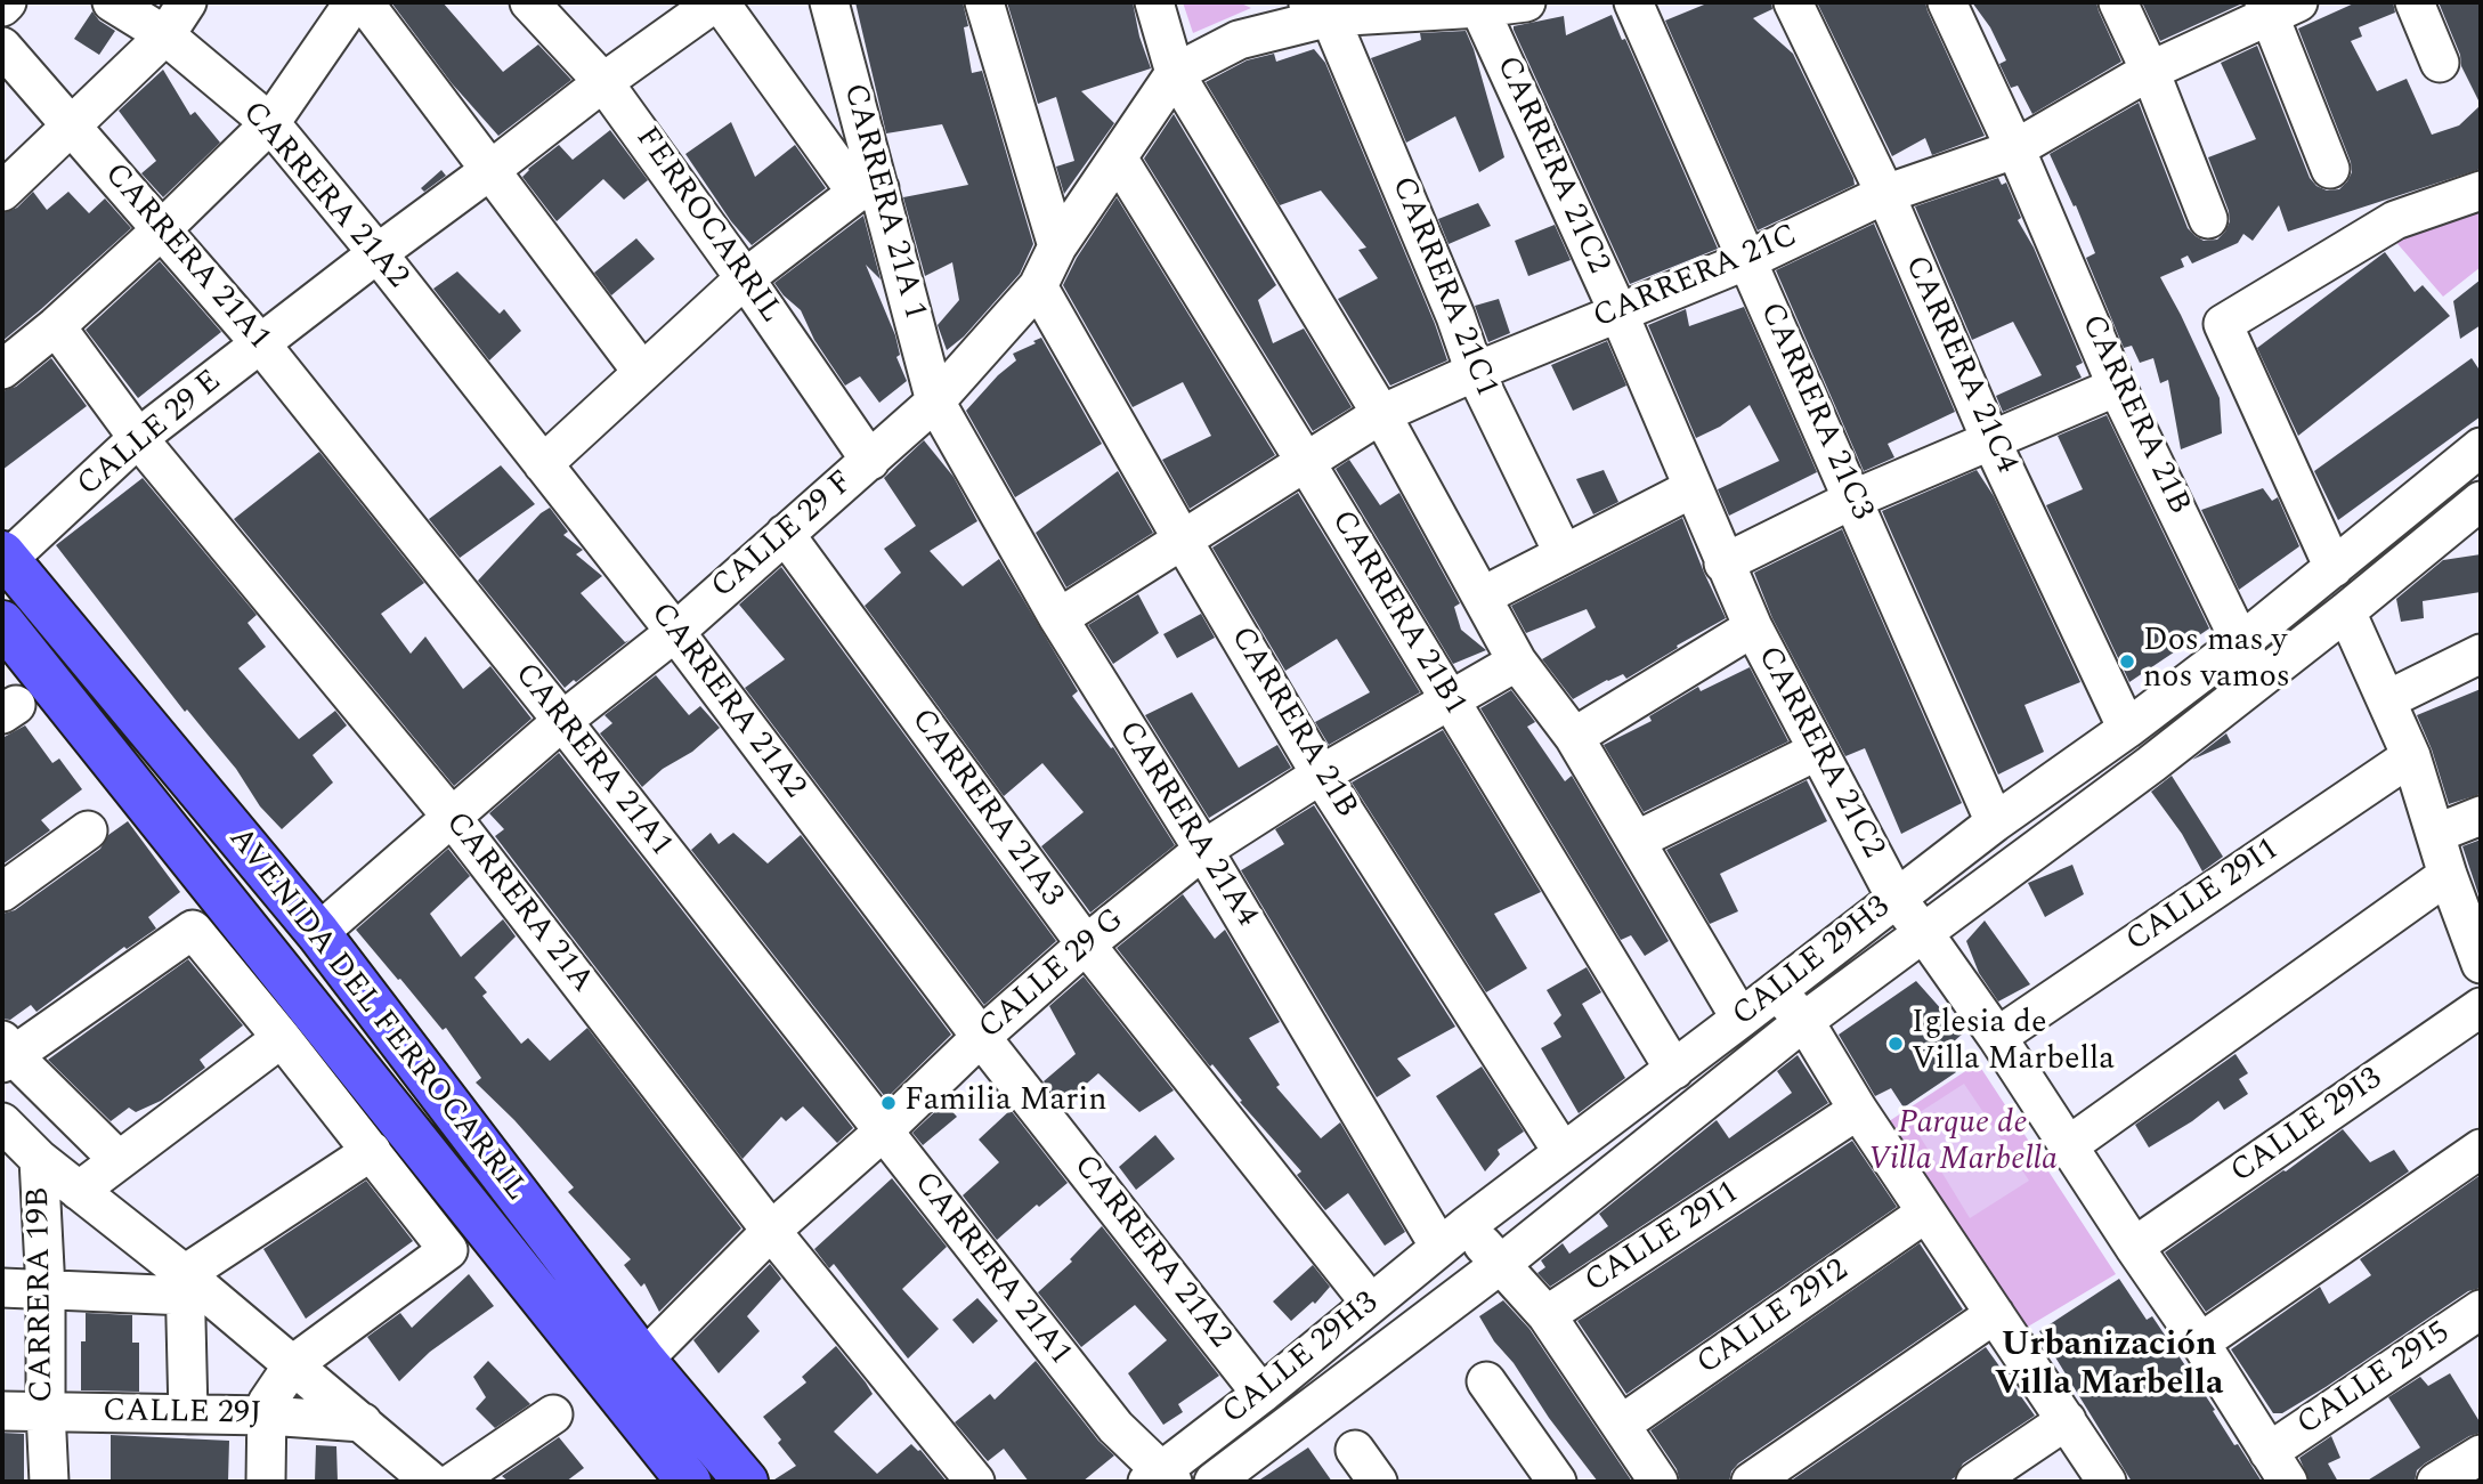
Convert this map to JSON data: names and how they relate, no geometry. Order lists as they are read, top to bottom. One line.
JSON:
{"streets":{"main road":["AVENIDA DEL FERROCARRIL"],"street":["CARRERA 21C2","CARRERA 21A2","CARRERA 21A 1","FERROCARRIL","CARRERA 21A1","CARRERA 21C","CARRERA 21C1","CARRERA 21C4","CARRERA 21C3","CARRERA 21B","CALLE 29 E","CALLE 29 F","CARRERA 21B1","CARRERA 21A3","CARRERA 21A4","CALLE 29I1","CARRERA 21A","CALLE 29H3","CALLE 29 G","CALLE 29I3","CARRERA 19B","CALLE 29I2","CALLE 29I5","CALLE 29J"]},"crossings":[["CARRERA 21C2","CARRERA 21C"],["CARRERA 21C2","CALLE 29I1"],["CARRERA 21C2","CALLE 29H3"],["CARRERA 21C2","CALLE 29I3"],["CARRERA 21C2","CALLE 29I5"],["CARRERA 21A2","CALLE 29 E"],["CARRERA 21A2","CALLE 29 F"],["CARRERA 21A2","CALLE 29H3"],["CARRERA 21A2","CALLE 29 G"],["CARRERA 21A 1","CALLE 29 F"],["CARRERA 21A 1","CARRERA 21A4"],["FERROCARRIL","CALLE 29 E"],["FERROCARRIL","CALLE 29 F"],["CARRERA 21A1","CALLE 29 E"],["CARRERA 21A1","CALLE 29 F"],["CARRERA 21A1","CALLE 29H3"],["CARRERA 21A1","CALLE 29 G"],["CARRERA 21C","CARRERA 21C1"],["CARRERA 21C","CARRERA 21C4"],["CARRERA 21C","CARRERA 21C3"],["CARRERA 21C","CARRERA 21B"],["CARRERA 21C","CARRERA 21B1"],["CARRERA 21C","CARRERA 21A4"],["CARRERA 21C4","CALLE 29H3"],["CARRERA 21C3","CALLE 29H3"],["CARRERA 21B","CALLE 29 F"],["CARRERA 21B","CALLE 29H3"],["CARRERA 21B","CALLE 29 G"],["CALLE 29 E","CARRERA 21A"],["CALLE 29 E","AVENIDA DEL FERROCARRIL"],["CALLE 29 F","CARRERA 21B1"],["CALLE 29 F","CARRERA 21A3"],["CALLE 29 F","CARRERA 21A4"],["CALLE 29 F","CARRERA 21A"],["CALLE 29 F","AVENIDA DEL FERROCARRIL"],["CARRERA 21B1","CALLE 29H3"],["CARRERA 21B1","CALLE 29 G"],["CARRERA 21A3","CALLE 29H3"],["CARRERA 21A3","CALLE 29 G"],["CARRERA 21A4","CALLE 29I1"],["CARRERA 21A4","CALLE 29H3"],["CARRERA 21A4","CALLE 29 G"],["CARRERA 21A4","CALLE 29I2"],["CARRERA 21A","CALLE 29 G"],["CALLE 29 G","AVENIDA DEL FERROCARRIL"],["CARRERA 19B","CALLE 29J"]],"districts":["Urbanización Villa Marbella"],"parks":["Parque de Villa Marbella"],"places":["Dos mas y nos vamos","Iglesia de Villa Marbella","Familia Marin"]}
